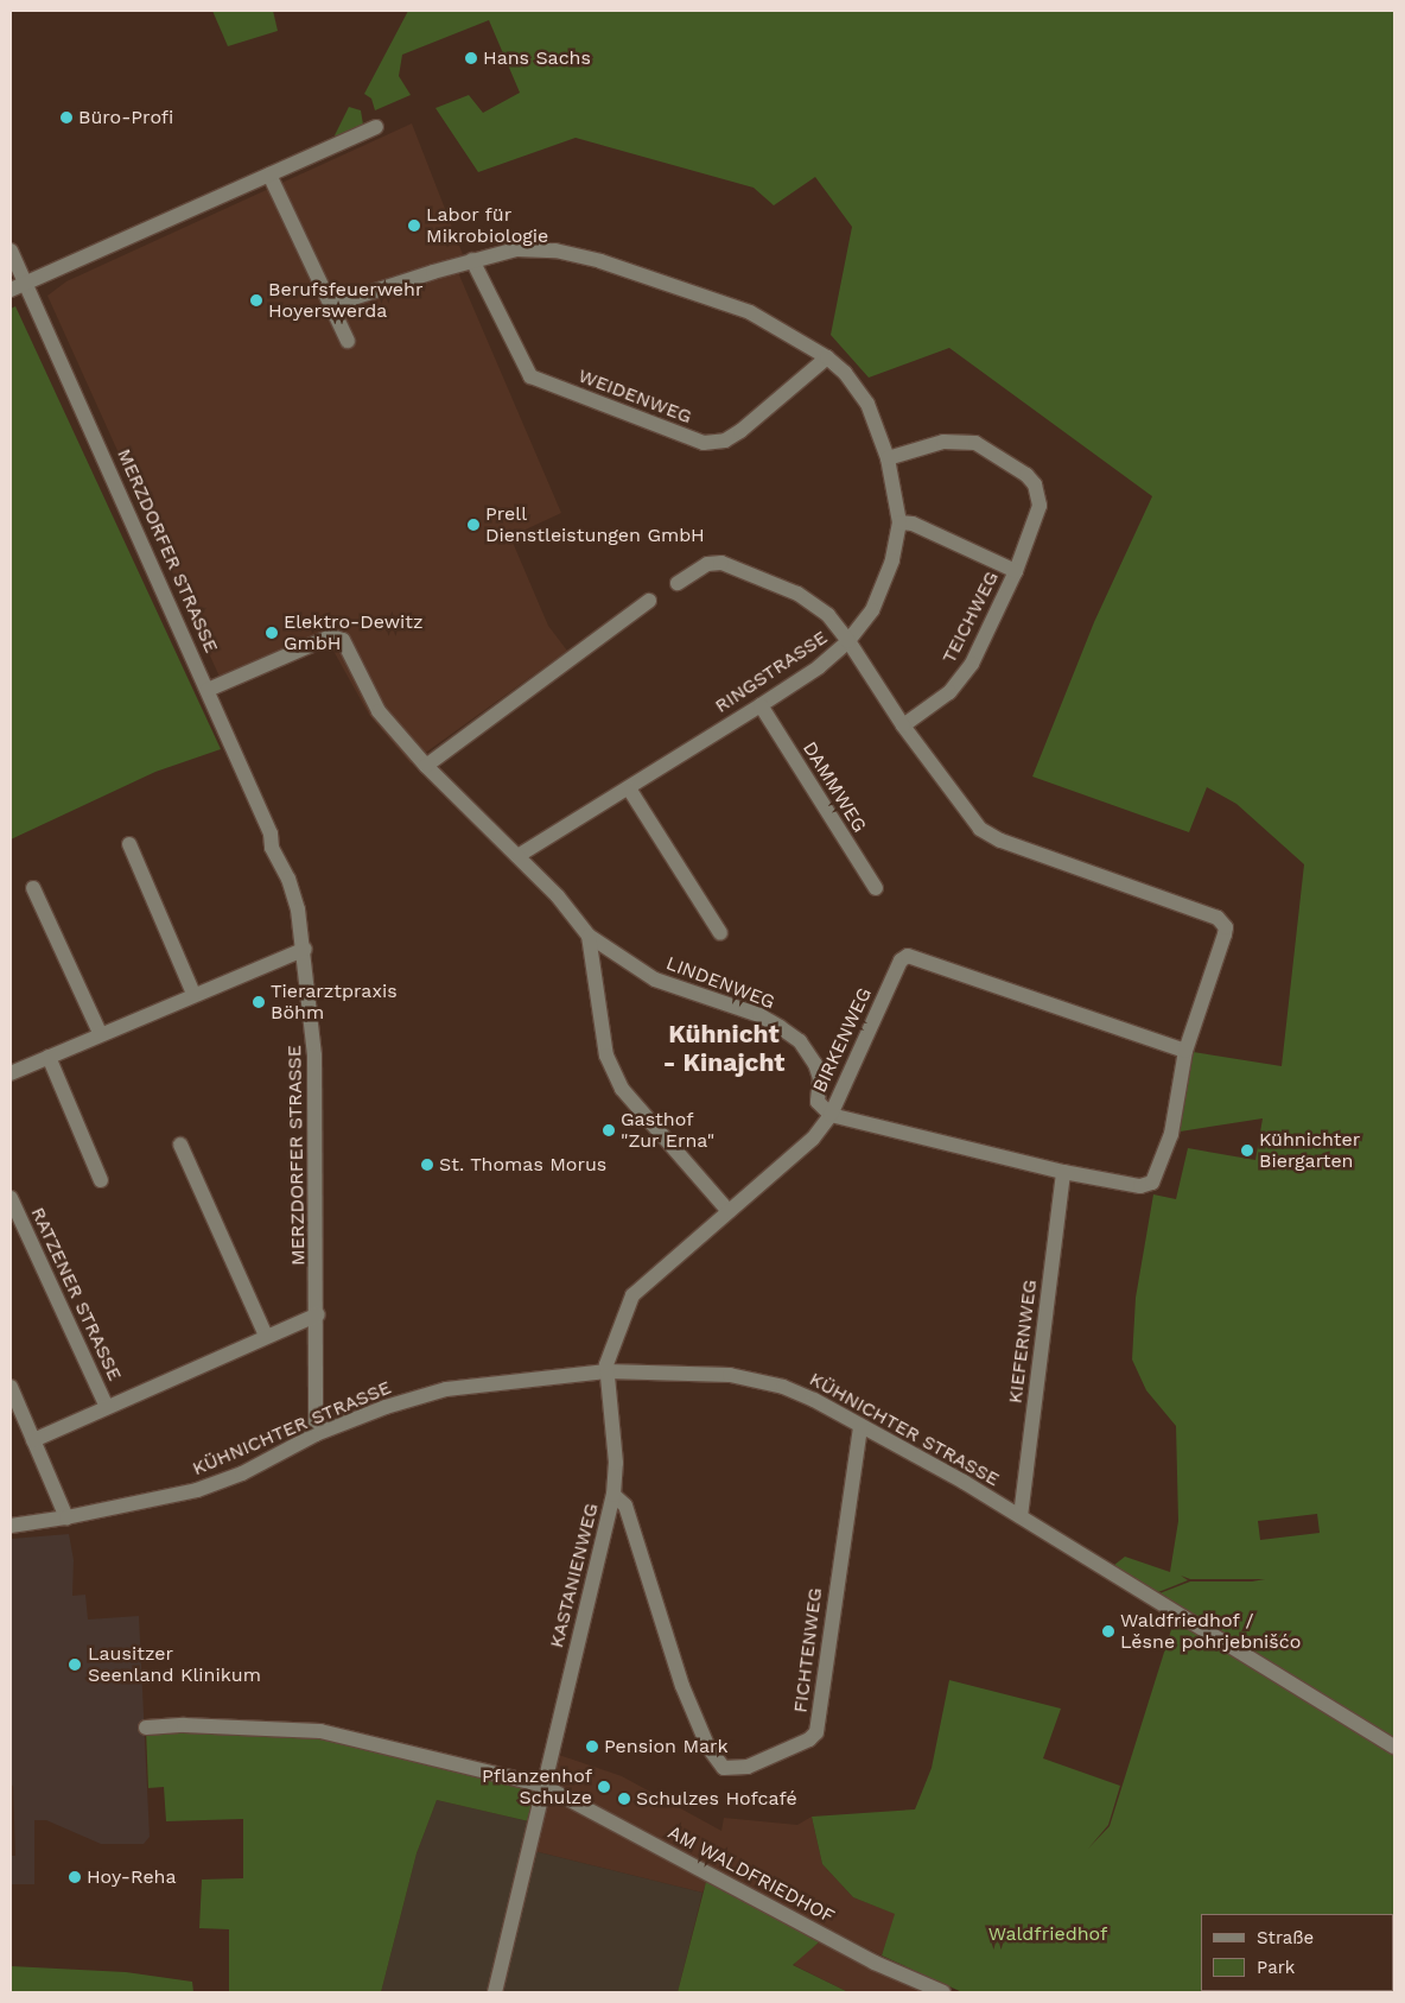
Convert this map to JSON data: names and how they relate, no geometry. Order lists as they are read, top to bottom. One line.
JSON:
{"streets":{"street":["WEIDENWEG","MERZDORFER STRASSE","TEICHWEG","RINGSTRASSE","DAMMWEG","LINDENWEG","BIRKENWEG","RATZENER STRASSE","KIEFERNWEG","KÜHNICHTER STRASSE","KASTANIENWEG","FICHTENWEG","AM WALDFRIEDHOF"]},"crossings":[["WEIDENWEG","RINGSTRASSE"],["MERZDORFER STRASSE","LINDENWEG"],["MERZDORFER STRASSE","RATZENER STRASSE"],["MERZDORFER STRASSE","KÜHNICHTER STRASSE"],["TEICHWEG","RINGSTRASSE"],["TEICHWEG","BIRKENWEG"],["RINGSTRASSE","DAMMWEG"],["RINGSTRASSE","LINDENWEG"],["LINDENWEG","BIRKENWEG"],["BIRKENWEG","KIEFERNWEG"],["KIEFERNWEG","KÜHNICHTER STRASSE"],["KÜHNICHTER STRASSE","KASTANIENWEG"],["KÜHNICHTER STRASSE","FICHTENWEG"],["KASTANIENWEG","FICHTENWEG"],["KASTANIENWEG","AM WALDFRIEDHOF"]],"districts":["Kühnicht - Kinajcht"],"parks":["Waldfriedhof"],"places":["Hans Sachs","Büro-Profi","Labor für Mikrobiologie","Berufsfeuerwehr Hoyerswerda","Prell Dienstleistungen GmbH","Elektro-Dewitz GmbH","Tierarztpraxis Böhm","Gasthof \"Zur Erna\"","Kühnichter Biergarten","St. Thomas Morus","Waldfriedhof / Lěsne pohrjebnišćo","Lausitzer Seenland Klinikum","Pension Mark","Pflanzenhof Schulze","Schulzes Hofcafé","Hoy-Reha"],"legend":["Straße","Park"]}
